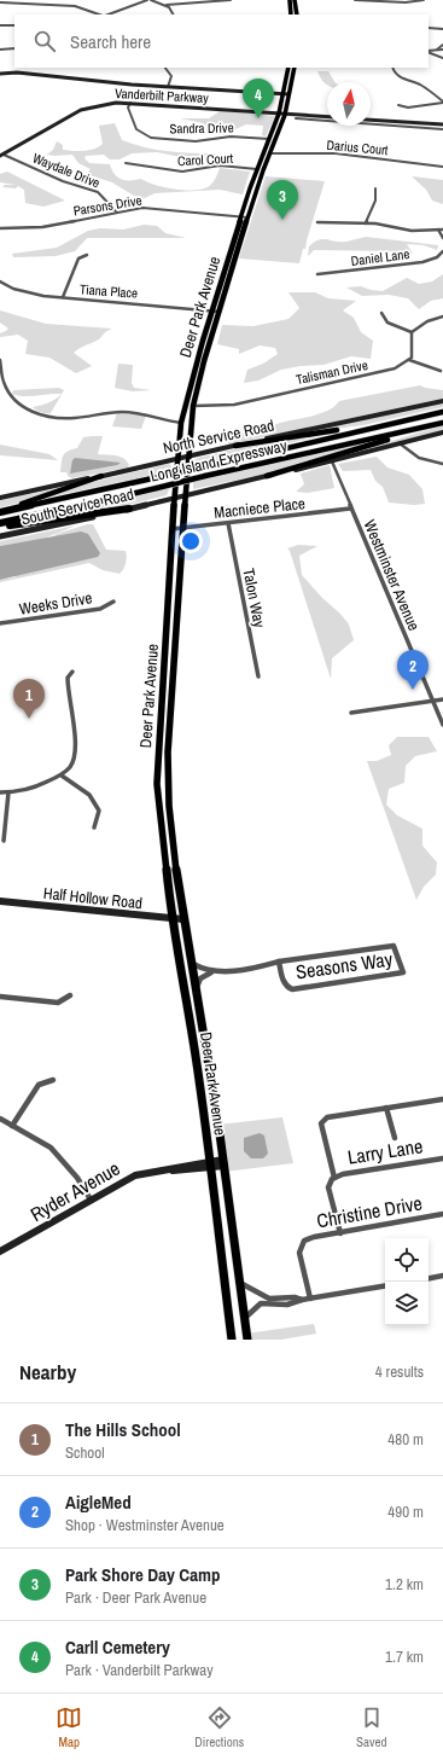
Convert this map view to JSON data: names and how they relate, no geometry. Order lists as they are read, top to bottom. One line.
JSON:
{"streets":{"highway":["Long Island Expressway"],"main road":["Vanderbilt Parkway","Deer Park Avenue","North Service Road","South Service Road","Half Hollow Road","Ryder Avenue"],"street":["Sandra Drive","Darius Court","Carol Court","Waydale Drive","Parsons Drive","Daniel Lane","Tiana Place","Talisman Drive","Macniece Place","Westminster Avenue","Talon Way","Weeks Drive","Seasons Way","Larry Lane","Christine Drive"]},"crossings":[["Vanderbilt Parkway","Sandra Drive"],["Vanderbilt Parkway","Waydale Drive"],["Vanderbilt Parkway","Deer Park Avenue"],["Sandra Drive","Deer Park Avenue"],["Darius Court","Deer Park Avenue"],["Carol Court","Deer Park Avenue"],["Waydale Drive","Parsons Drive"],["Parsons Drive","Deer Park Avenue"],["Tiana Place","Deer Park Avenue"],["Deer Park Avenue","Talisman Drive"],["Deer Park Avenue","North Service Road"],["Deer Park Avenue","South Service Road"],["Deer Park Avenue","Macniece Place"],["Deer Park Avenue","Half Hollow Road"],["Deer Park Avenue","Ryder Avenue"],["South Service Road","Westminster Avenue"],["Macniece Place","Westminster Avenue"],["Macniece Place","Talon Way"],["Larry Lane","Christine Drive"]],"north":"top","page":{"search":"Search here","pins":["4","3","2","1"],"heading":["Nearby","4 results"],"list":[{"mark":"1","name":"The Hills School","note":"School","value":"480 m"},{"mark":"2","name":"AigleMed","note":"Shop · Westminster Avenue","value":"490 m"},{"mark":"3","name":"Park Shore Day Camp","note":"Park · Deer Park Avenue","value":"1.2 km"},{"mark":"4","name":"Carll Cemetery","note":"Park · Vanderbilt Parkway","value":"1.7 km"}],"nav":["Map","Directions","Saved"]}}
